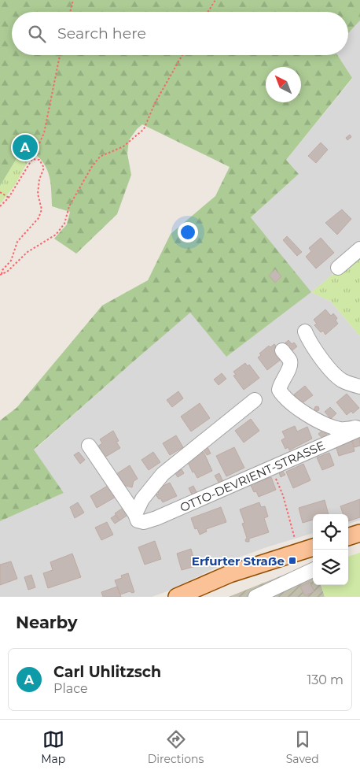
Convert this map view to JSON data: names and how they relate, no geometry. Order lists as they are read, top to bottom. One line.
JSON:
{"streets":{"street":["OTTO-DEVRIENT-STRASSE"]},"places":{"transit":["Erfurter Straẞe"]},"north":"top left","page":{"search":"Search here","pins":"A","heading":"Nearby","list":[{"mark":"A","name":"Carl Uhlitzsch","note":"Place","value":"130 m"}],"nav":["Map","Directions","Saved"]}}
